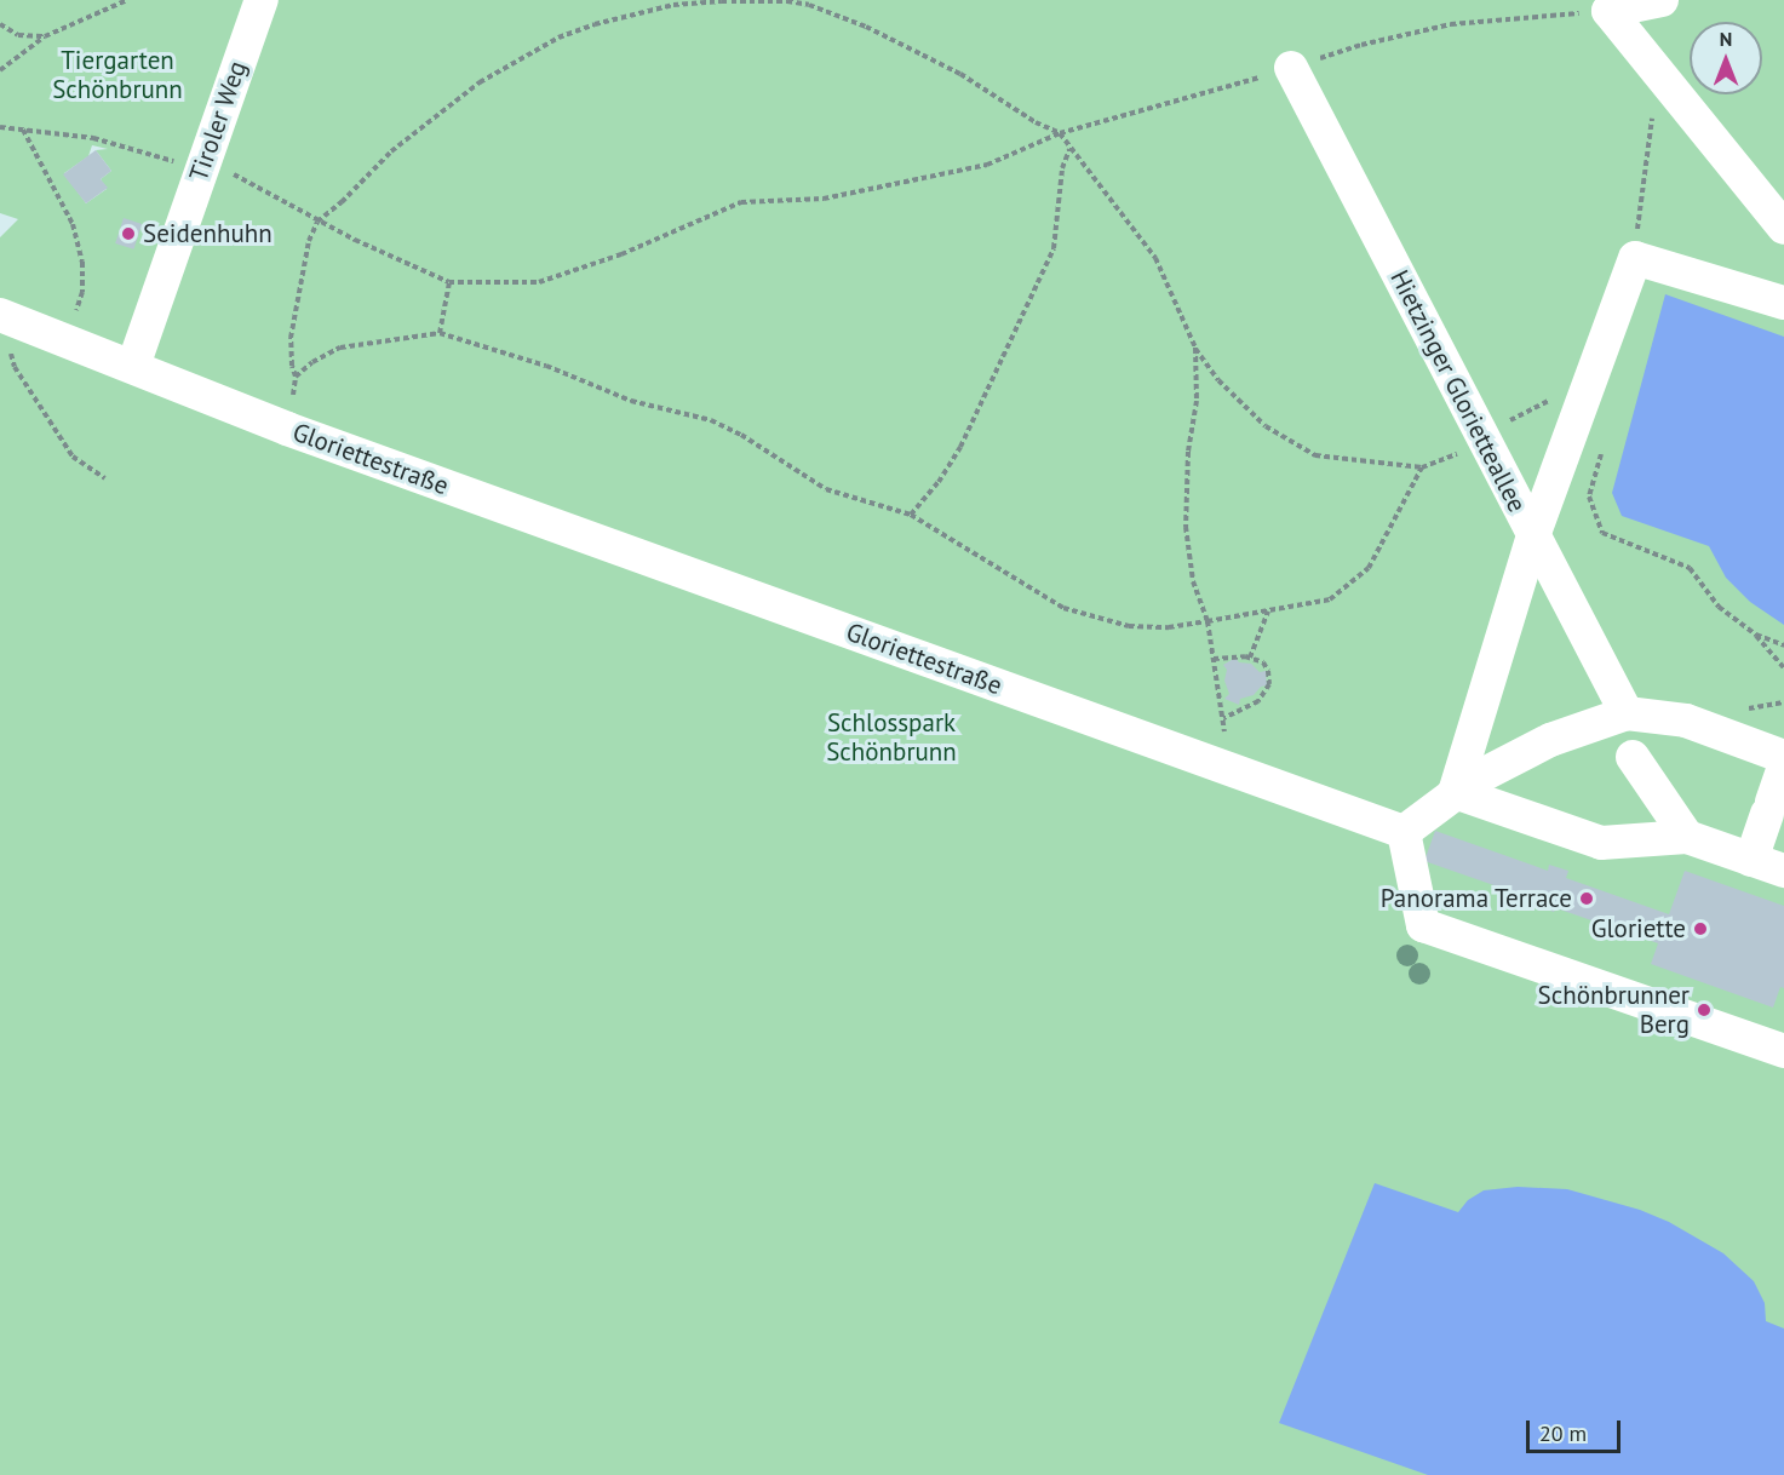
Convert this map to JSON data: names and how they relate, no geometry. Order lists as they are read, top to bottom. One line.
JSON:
{"streets":{"street":["Tiroler Weg","Hietzinger Glorietteallee","Gloriettestraße"]},"crossings":[["Tiroler Weg","Gloriettestraße"]],"parks":["Tiergarten Schönbrunn","Schlosspark Schönbrunn"],"places":["Seidenhuhn","Panorama Terrace","Gloriette","Schönbrunner Berg"],"scale_bar":"20 m","north":"top"}
